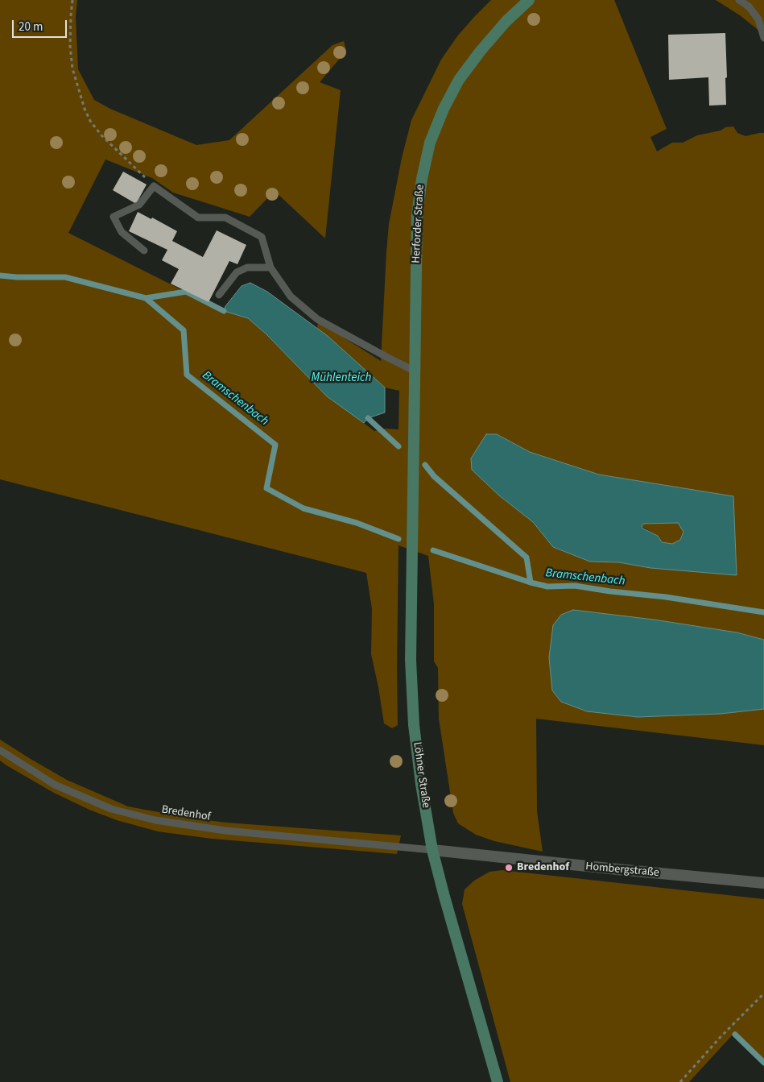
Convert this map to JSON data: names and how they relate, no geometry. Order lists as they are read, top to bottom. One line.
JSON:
{"streets":{"main road":["Herforder Straße","Löhner Straße"],"street":["Hombergstraße"],"lane":["Bredenhof"]},"crossings":[["Herforder Straße","Löhner Straße"],["Löhner Straße","Bredenhof"],["Löhner Straße","Hombergstraße"],["Bredenhof","Hombergstraße"]],"water":["Mühlenteich","Bramschenbach"],"places":["Bredenhof"],"scale_bar":"20 m"}
